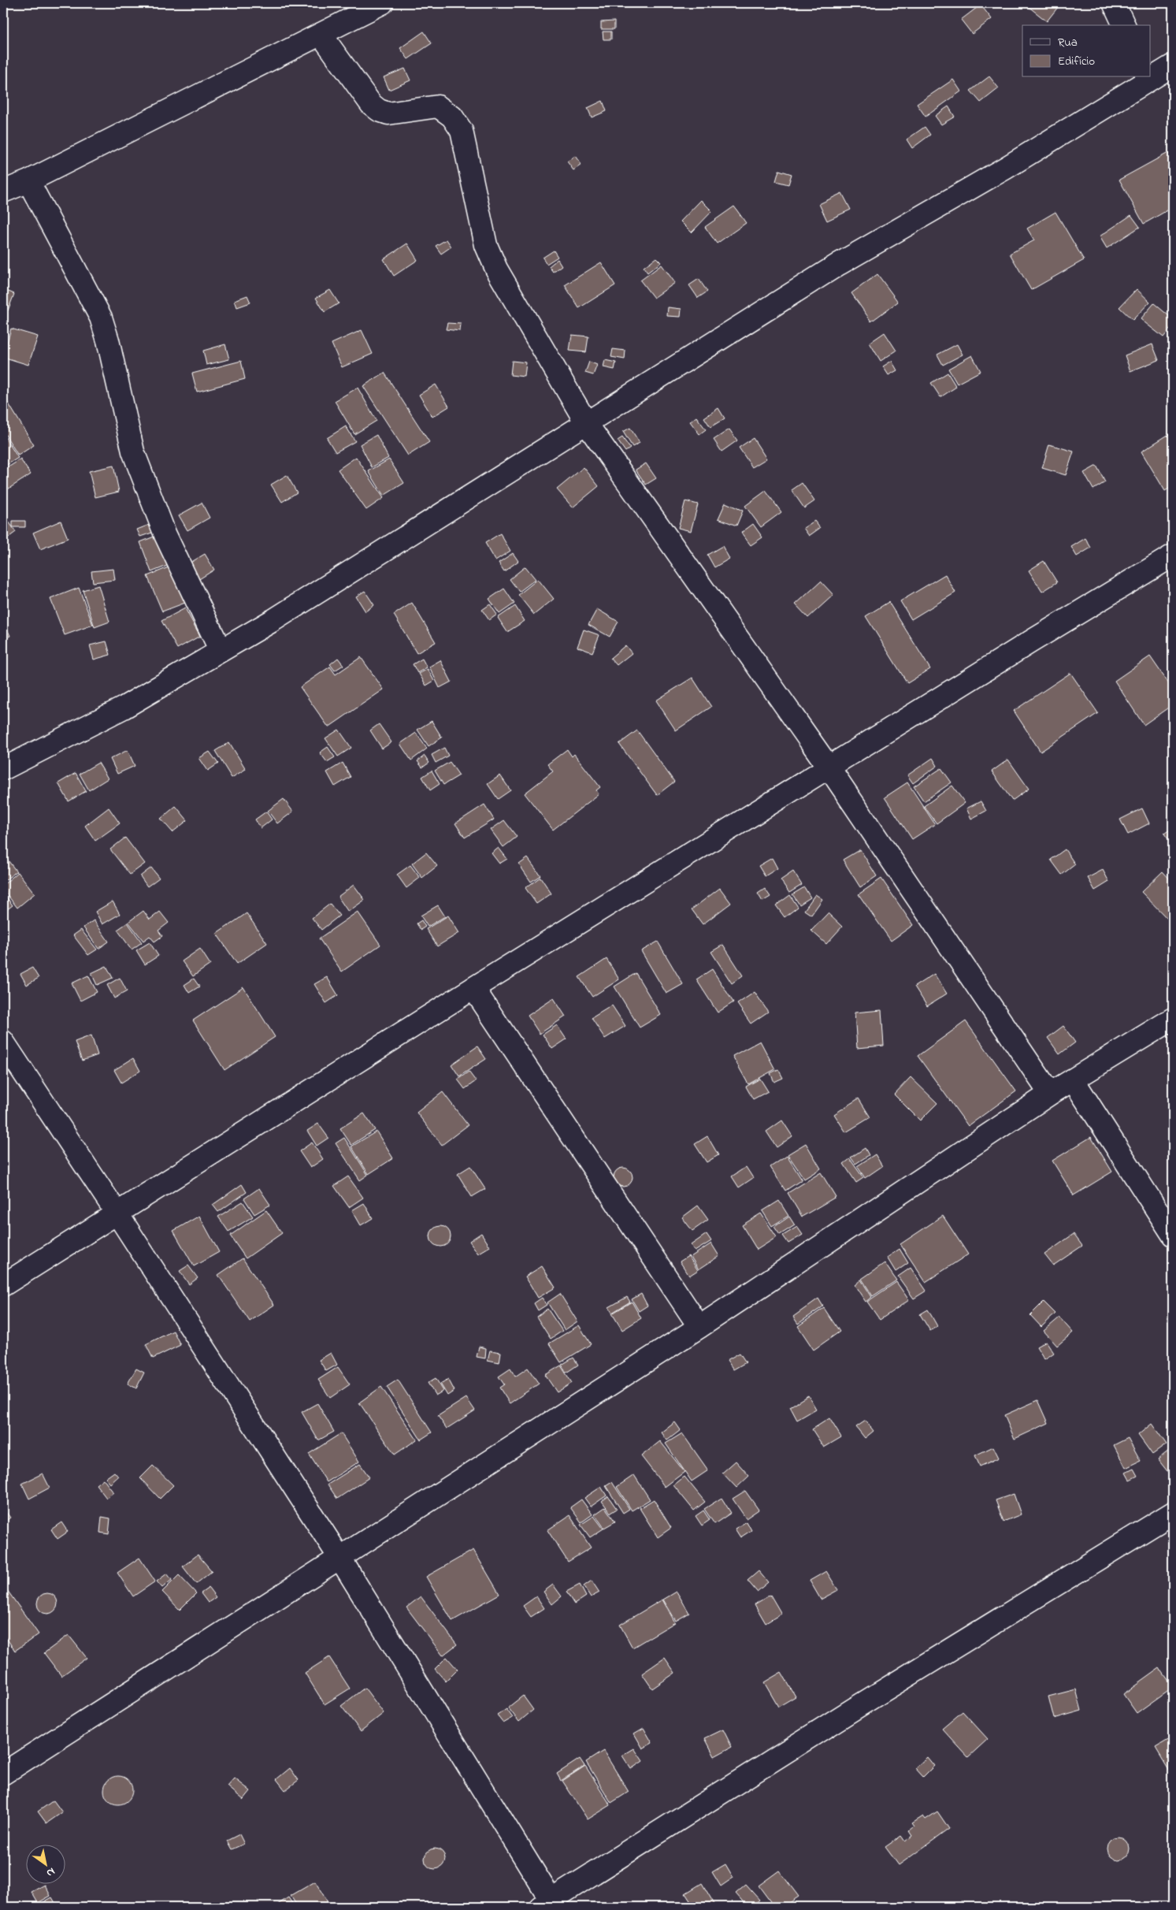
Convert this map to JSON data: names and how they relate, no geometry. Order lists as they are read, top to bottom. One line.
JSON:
{"legend":["Rua","Edifício"],"north":"bottom right"}
